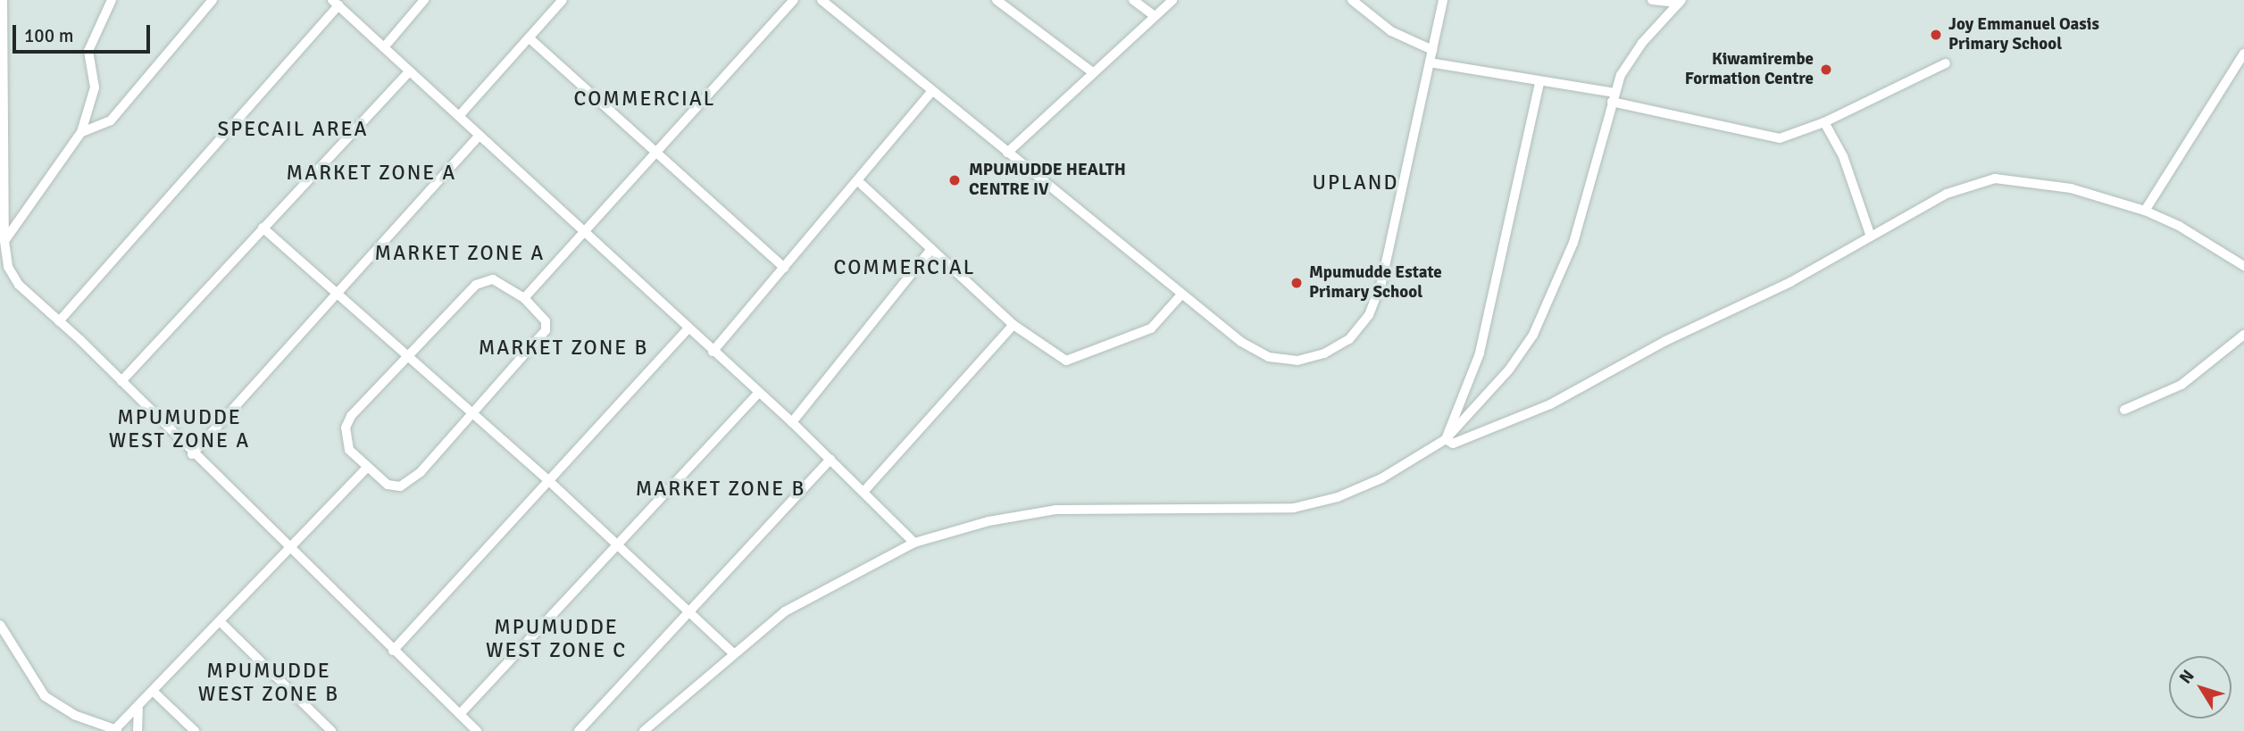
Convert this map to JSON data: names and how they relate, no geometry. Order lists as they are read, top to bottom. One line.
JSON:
{"districts":["COMMERCIAL","SPECAIL AREA","MARKET ZONE A","UPLAND","MARKET ZONE A","COMMERCIAL","MARKET ZONE B","MPUMUDDE WEST ZONE A","MARKET ZONE B","MPUMUDDE WEST ZONE C","MPUMUDDE WEST ZONE B"],"places":["Joy Emmanuel Oasis Primary School","Kiwamirembe Formation Centre","MPUMUDDE HEALTH CENTRE IV","Mpumudde Estate Primary School"],"scale_bar":"100 m","north":"top left"}
